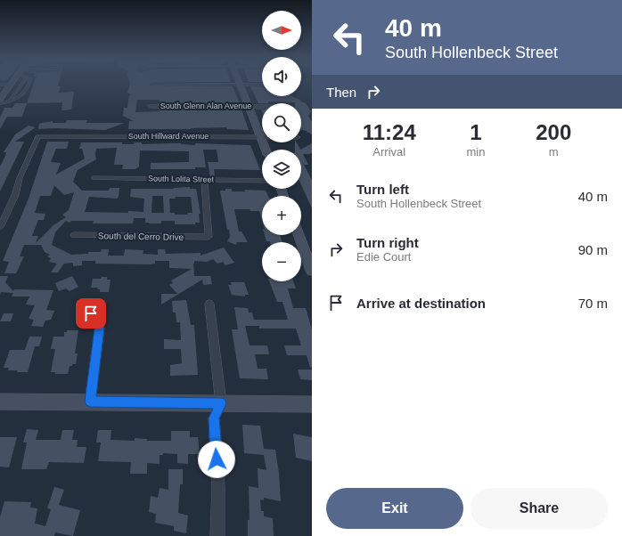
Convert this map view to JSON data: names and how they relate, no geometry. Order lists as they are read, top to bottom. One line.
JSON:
{"streets":{"street":["South Glenn Alan Avenue","South Hillward Avenue","South Lolita Street","South del Cerro Drive"]},"crossings":[["South Lolita Street","South del Cerro Drive"]],"north":"right","page":{"turn":["40 m","South Hollenbeck Street"],"map_buttons":["+","−"],"then":"Then","eta":["11:24","Arrival","1","min","200","m"],"list":[{"name":"Turn left","note":"South Hollenbeck Street","value":"40 m"},{"name":"Turn right","note":"Edie Court","value":"90 m"},{"name":"Arrive at destination","value":"70 m"}],"buttons":["Exit","Share"]}}
